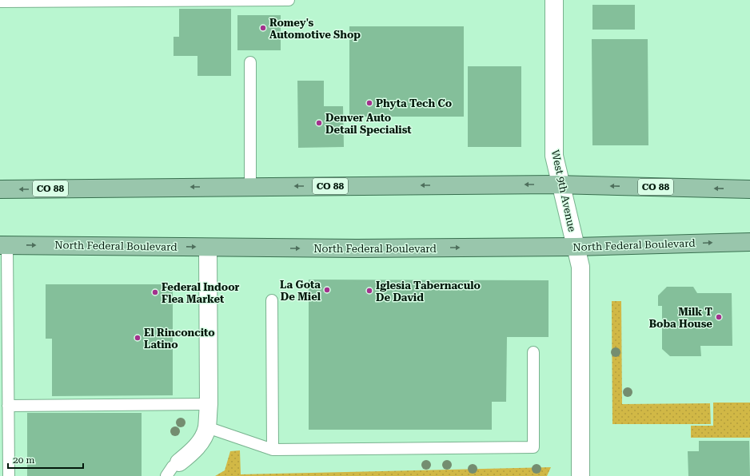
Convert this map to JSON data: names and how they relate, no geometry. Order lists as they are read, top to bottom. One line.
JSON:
{"streets":{"main road":["CO 88","North Federal Boulevard"],"street":["West 9th Avenue"]},"crossings":[["CO 88","West 9th Avenue"],["West 9th Avenue","North Federal Boulevard"]],"places":["Romey's Automotive Shop","Phyta Tech Co","Denver Auto Detail Specialist","La Gota De Miel","Iglesia Tabernaculo De David","Federal Indoor Flea Market","Milk T Boba House","El Rinconcito Latino"],"scale_bar":"20 m"}
